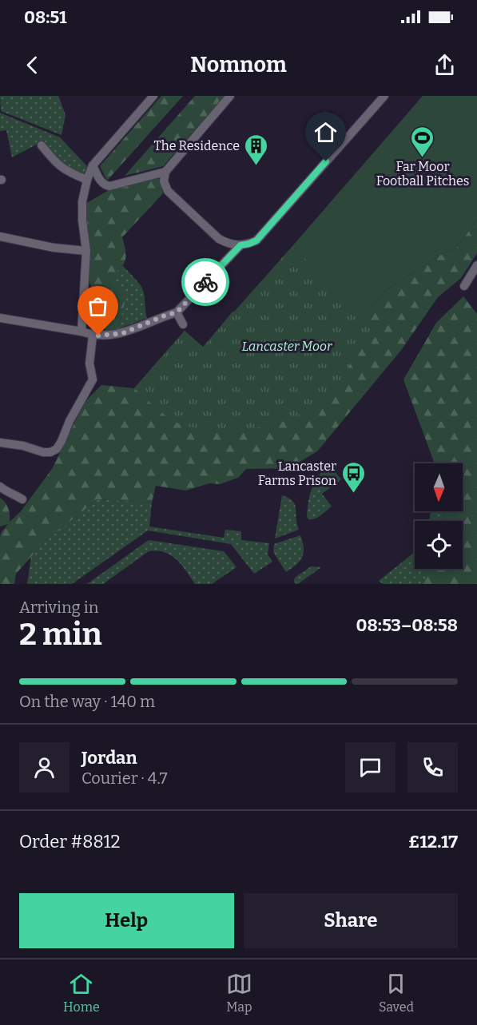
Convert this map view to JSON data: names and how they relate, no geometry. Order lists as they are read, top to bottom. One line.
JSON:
{"parks":["Lancaster Moor"],"places":{"sports":["Far Moor Football Pitches"],"building":["The Residence"],"bus stop":["Lancaster Farms Prison"]},"north":"bottom","page":{"status":"08:51","header":"Nomnom","heading":["2 min","Arriving in","08:53–08:58"],"panel":["Jordan","Courier · 4.7","Order #8812","£12.17"],"bar":"On the way · 140 m","buttons":["Help","Share"],"tabs":["Home","Map","Saved"]}}
